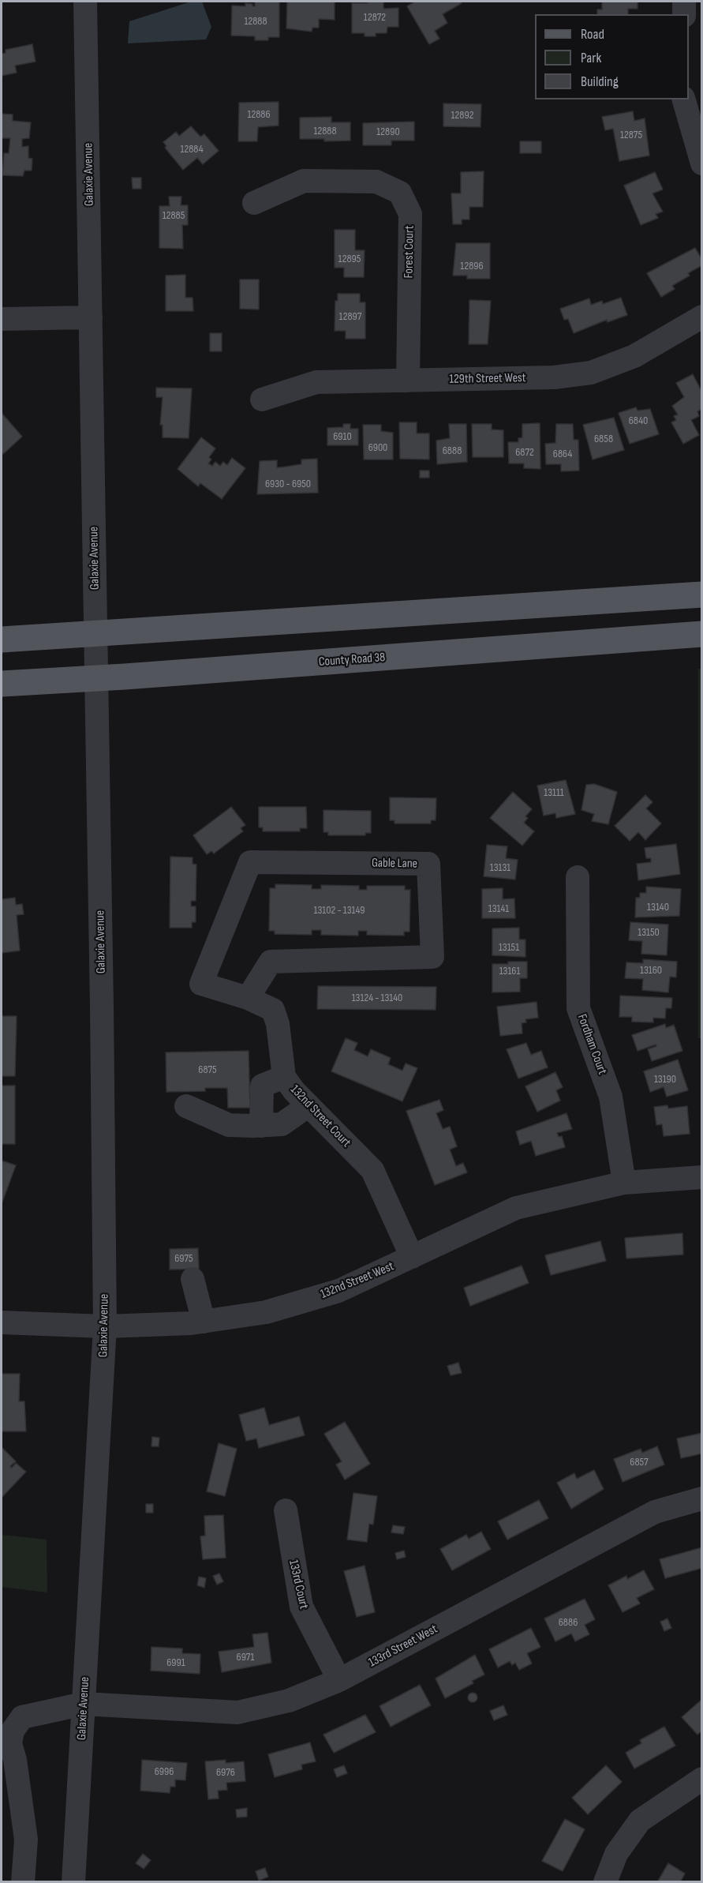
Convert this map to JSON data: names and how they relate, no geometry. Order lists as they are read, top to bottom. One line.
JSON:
{"streets":{"main road":["County Road 38"],"street":["Galaxie Avenue","Forest Court","129th Street West","Gable Lane","Fordham Court","132nd Street Court","132nd Street West","133rd Court","133rd Street West"]},"crossings":[["Galaxie Avenue","County Road 38"],["Galaxie Avenue","132nd Street West"],["Galaxie Avenue","133rd Street West"],["Forest Court","129th Street West"],["Gable Lane","132nd Street Court"],["Fordham Court","132nd Street West"],["132nd Street Court","132nd Street West"],["133rd Court","133rd Street West"]],"house_numbers":["12872","12888","12886","12892","12888","12890","12875","12884","12885","12895","12896","12897","6840","6910","6858","6900","6888","6872","6864","6930 - 6950","13111","13131","13140","13141","13102 - 13149","13150","13151","13160","13161","13124 - 13140","6875","13190","6975","6857","6886","6971","6991","6996","6976"],"legend":["Road","Park","Building"]}
